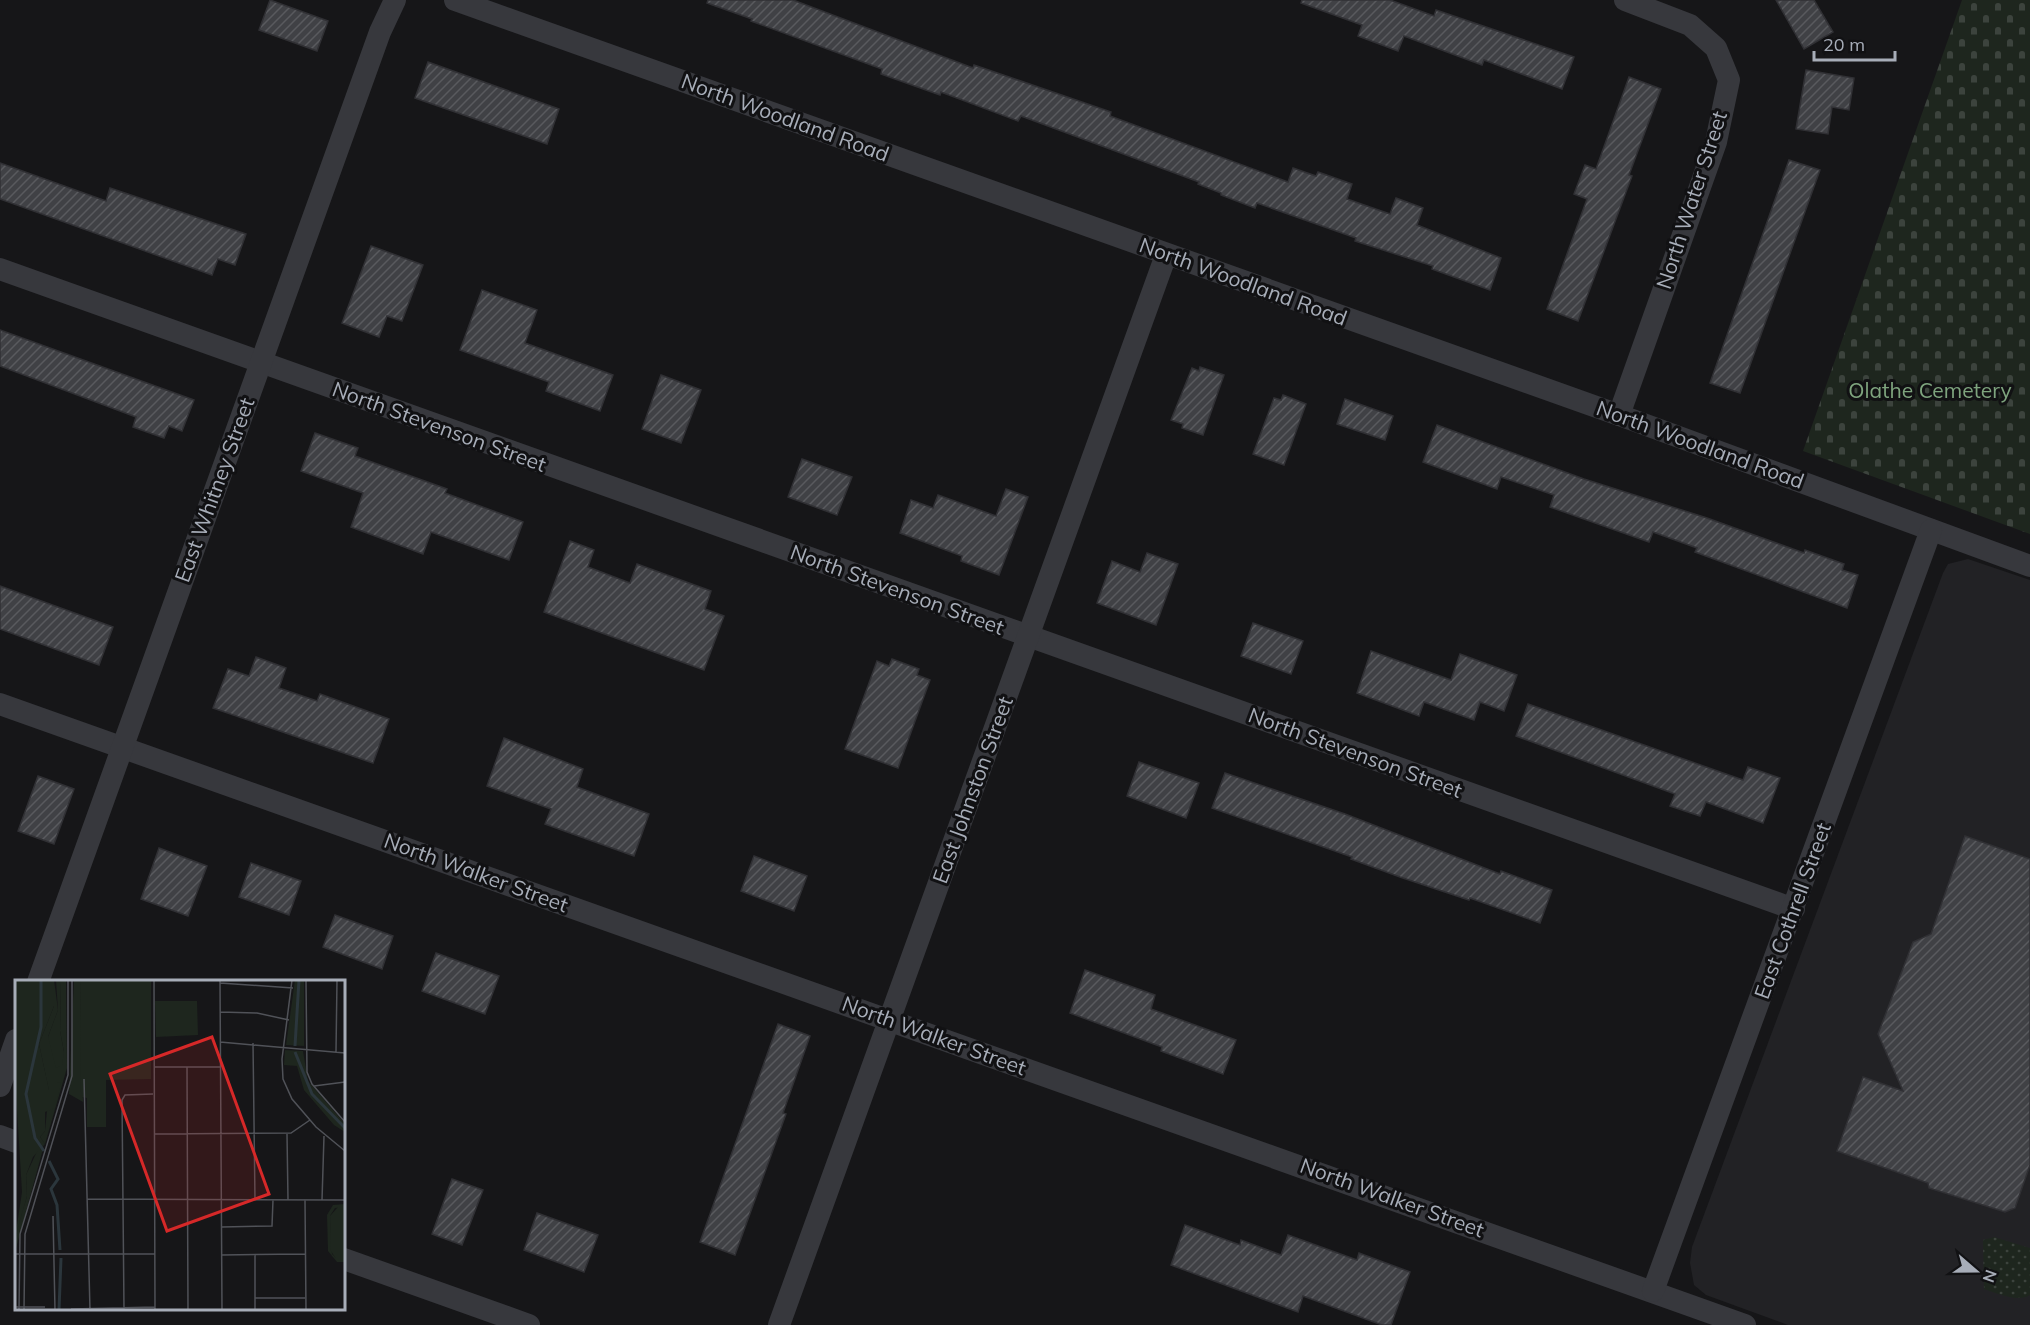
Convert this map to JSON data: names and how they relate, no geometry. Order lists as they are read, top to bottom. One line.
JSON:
{"streets":{"street":["North Woodland Road","North Water Street","North Stevenson Street","East Whitney Street","East Johnston Street","North Walker Street","East Cothrell Street"]},"crossings":[["North Woodland Road","North Water Street"],["North Woodland Road","East Johnston Street"],["North Woodland Road","East Cothrell Street"],["North Stevenson Street","East Whitney Street"],["North Stevenson Street","East Johnston Street"],["North Stevenson Street","East Cothrell Street"],["East Whitney Street","North Walker Street"],["East Johnston Street","North Walker Street"],["North Walker Street","East Cothrell Street"]],"parks":["Olathe Cemetery"],"scale_bar":"20 m","north":"right"}
